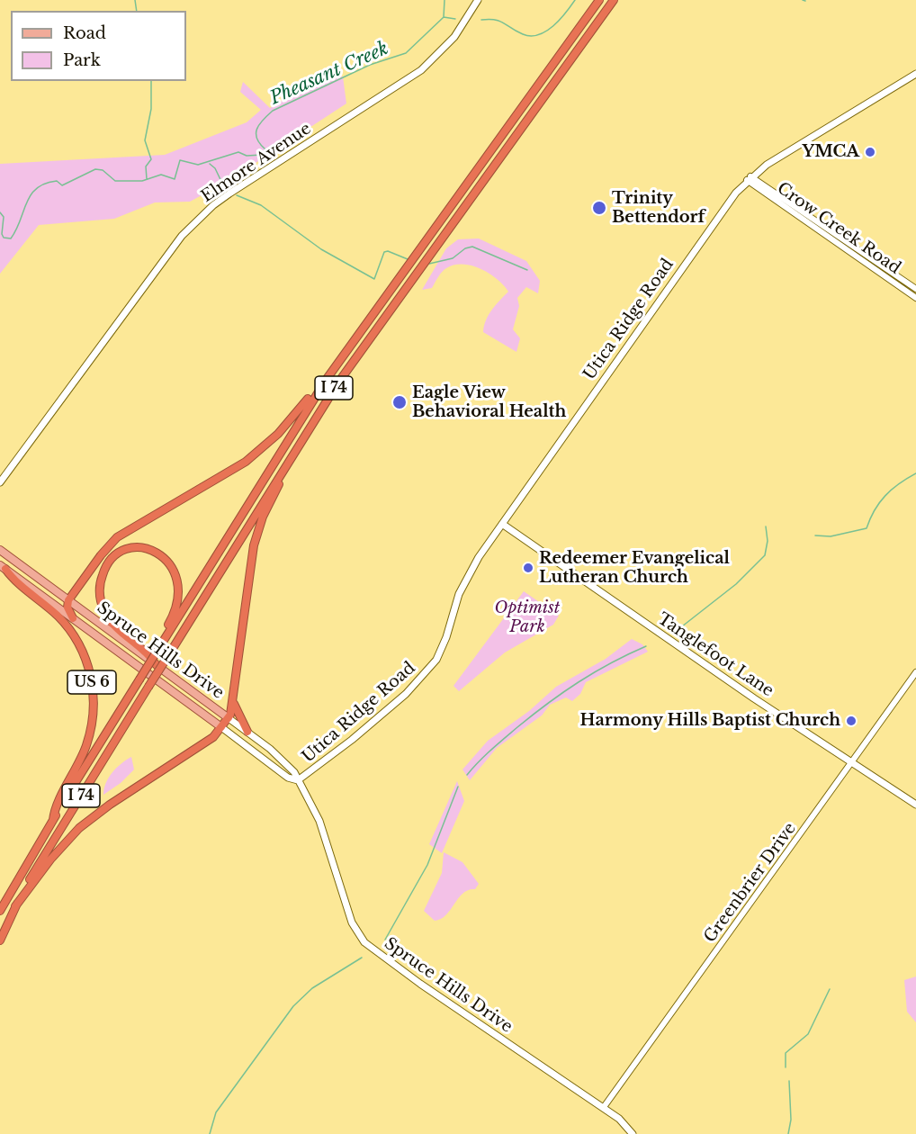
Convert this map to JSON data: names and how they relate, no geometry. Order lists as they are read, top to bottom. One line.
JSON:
{"streets":{"highway":["I 74","US 6"],"main road":["Elmore Avenue","Utica Ridge Road","Spruce Hills Drive","Tanglefoot Lane"],"street":["Crow Creek Road","Greenbrier Drive"]},"crossings":[["Crow Creek Road","Utica Ridge Road"],["Utica Ridge Road","Spruce Hills Drive"],["Utica Ridge Road","Tanglefoot Lane"],["I 74","Spruce Hills Drive"],["I 74","US 6"],["Spruce Hills Drive","US 6"],["Spruce Hills Drive","Greenbrier Drive"],["Tanglefoot Lane","Greenbrier Drive"]],"water":["Pheasant Creek"],"parks":["Optimist Park"],"places":["YMCA","Trinity Bettendorf","Eagle View Behavioral Health","Redeemer Evangelical Lutheran Church","Harmony Hills Baptist Church"],"legend":["Road","Park"]}
